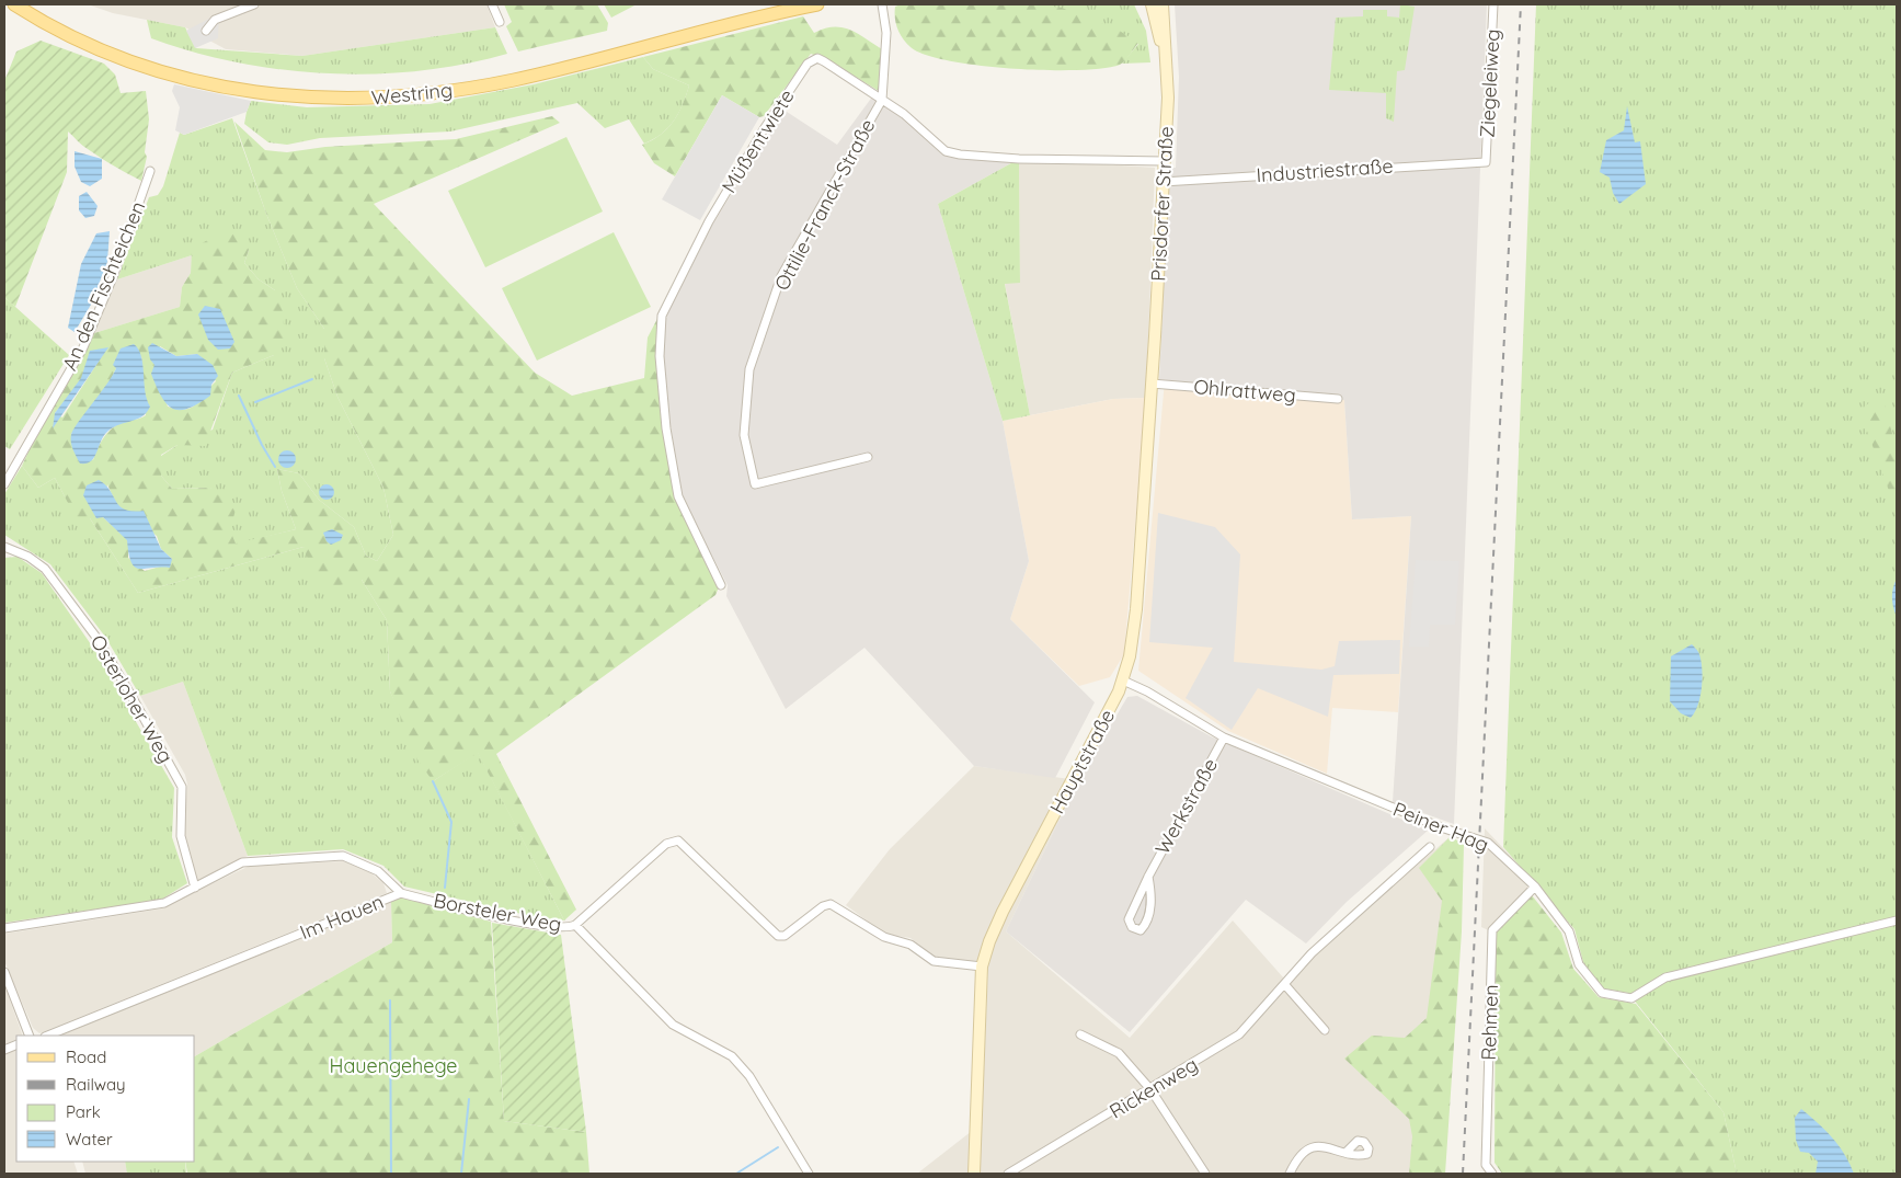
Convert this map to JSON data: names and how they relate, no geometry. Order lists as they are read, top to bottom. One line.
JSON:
{"streets":{"main road":["Westring","Prisdorfer Straße","Hauptstraße"],"street":["Ziegeleiweg","Müßentwiete","Industriestraße","Ottilie-Franck-Straße","An den Fischteichen","Ohlrattweg","Osterloher Weg","Werkstraße","Peiner Hag","Borsteler Weg","Im Hauen","Rehmen","Rickenweg"]},"crossings":[["Ziegeleiweg","Industriestraße"],["Müßentwiete","Prisdorfer Straße"],["Müßentwiete","Ottilie-Franck-Straße"],["Industriestraße","Prisdorfer Straße"],["Prisdorfer Straße","Hauptstraße"],["Ohlrattweg","Hauptstraße"],["Osterloher Weg","Im Hauen"],["Hauptstraße","Peiner Hag"],["Werkstraße","Peiner Hag"],["Peiner Hag","Rehmen"],["Borsteler Weg","Im Hauen"]],"parks":["Hauengehege"],"legend":["Road","Railway","Park","Water"]}
